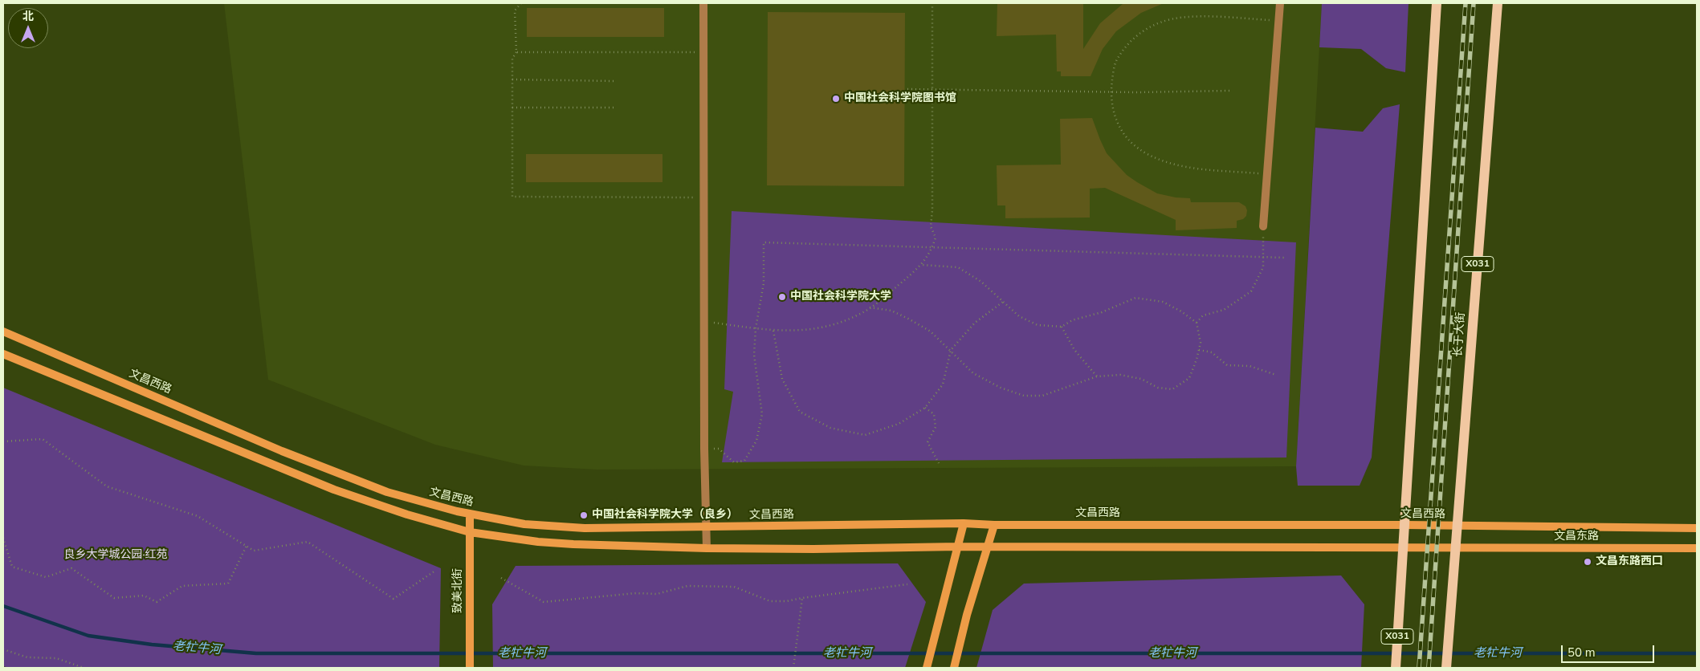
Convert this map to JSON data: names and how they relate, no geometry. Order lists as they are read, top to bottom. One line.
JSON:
{"streets":{"main road":["X031","长于大街","文昌西路","文昌东路","致美北街"]},"crossings":[["X031","文昌西路"],["长于大街","文昌西路"],["长于大街","文昌东路"],["文昌西路","文昌东路"],["文昌西路","致美北街"]],"water":["老牤牛河"],"parks":["良乡大学城公园·红苑"],"places":["中国社会科学院图书馆","中国社会科学院大学","中国社会科学院大学（良乡）","文昌东路西口"],"scale_bar":"50 m","north":"top"}
